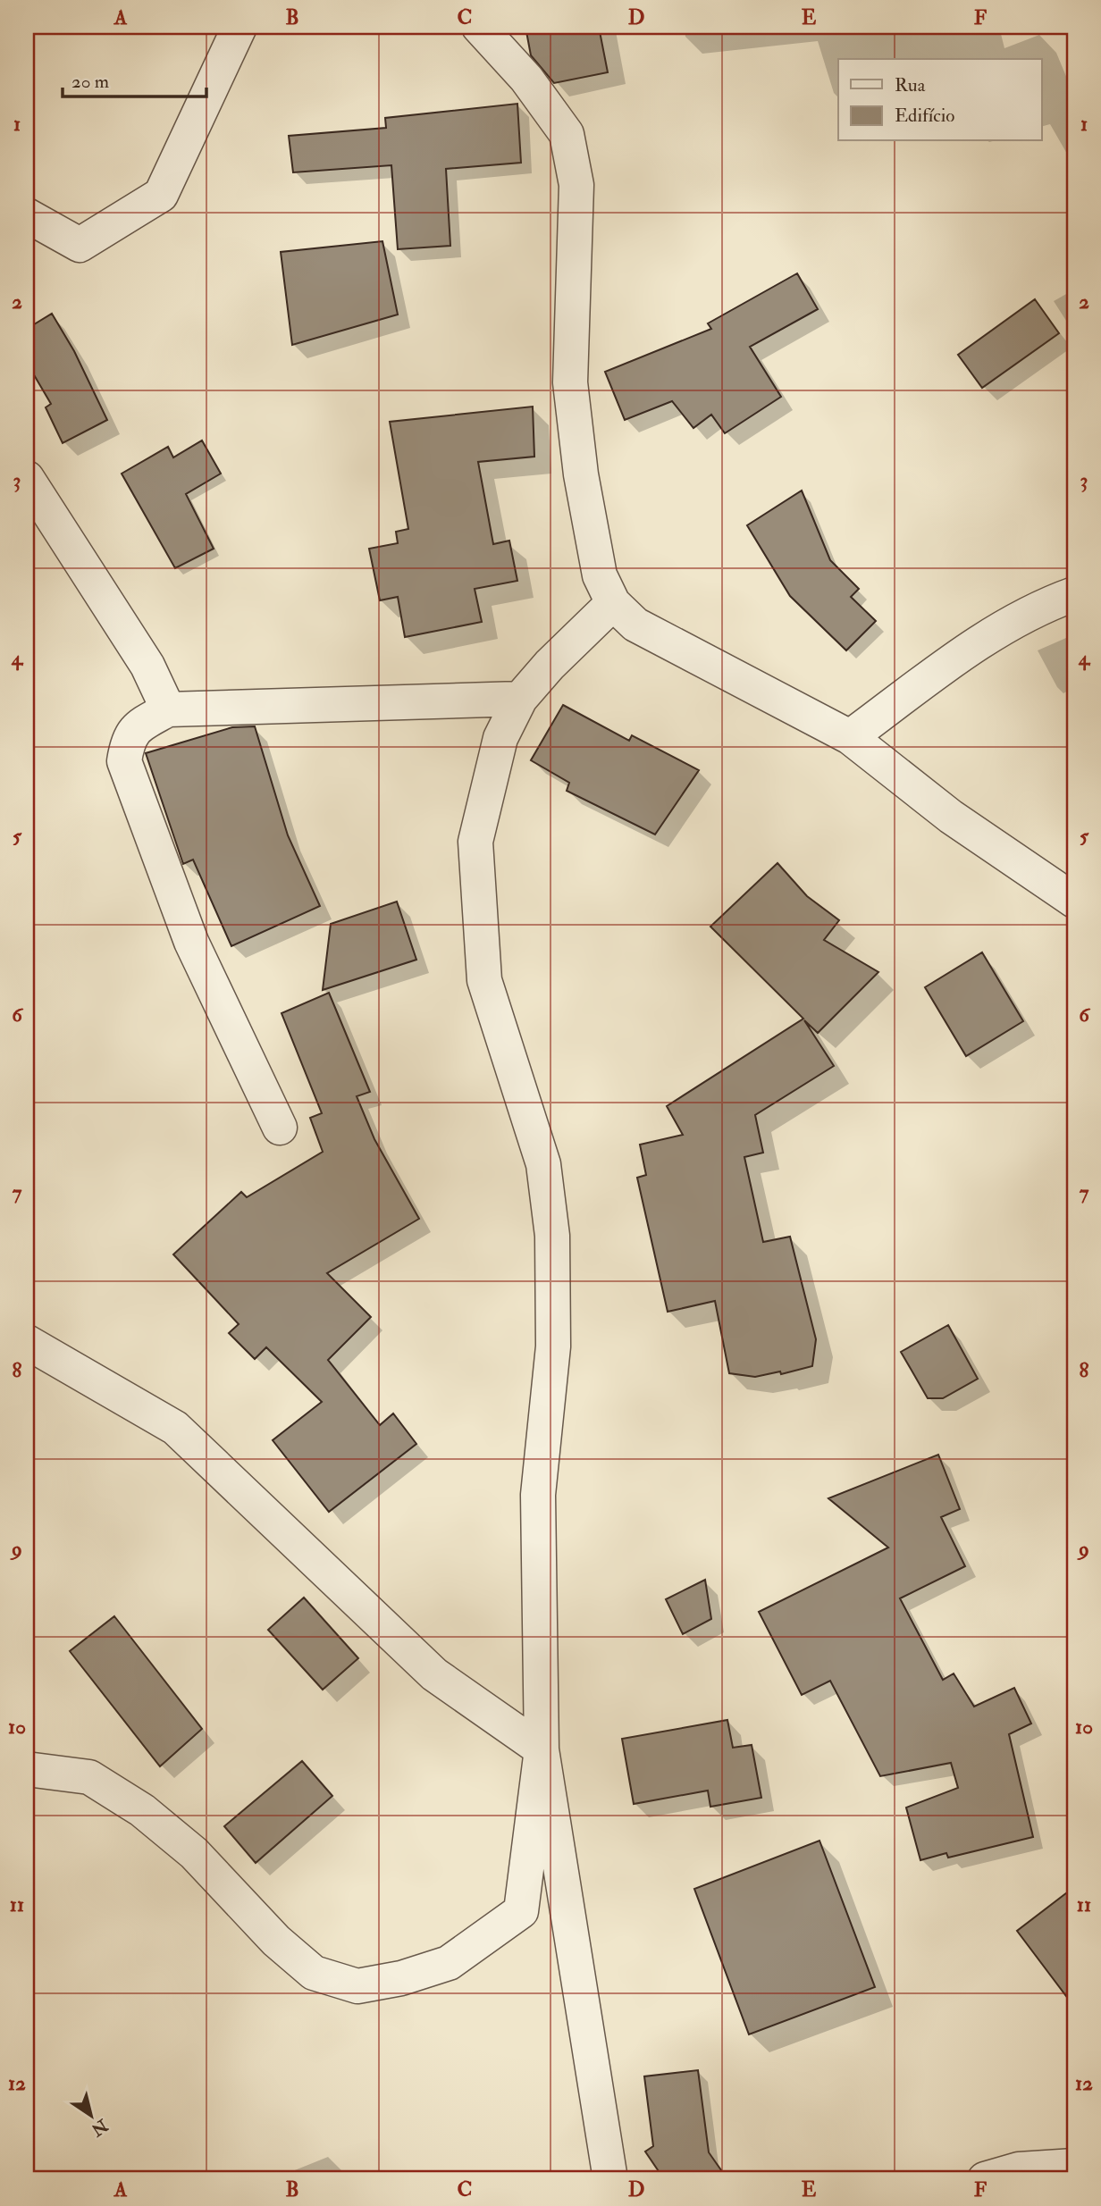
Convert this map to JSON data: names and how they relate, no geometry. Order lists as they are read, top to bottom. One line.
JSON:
{"legend":["Rua","Edifício"],"scale_bar":"20 m","north":"bottom right","grid":{"columns":["A","B","C","D","E","F"],"rows":["1","2","3","4","5","6","7","8","9","10","11","12"]}}
